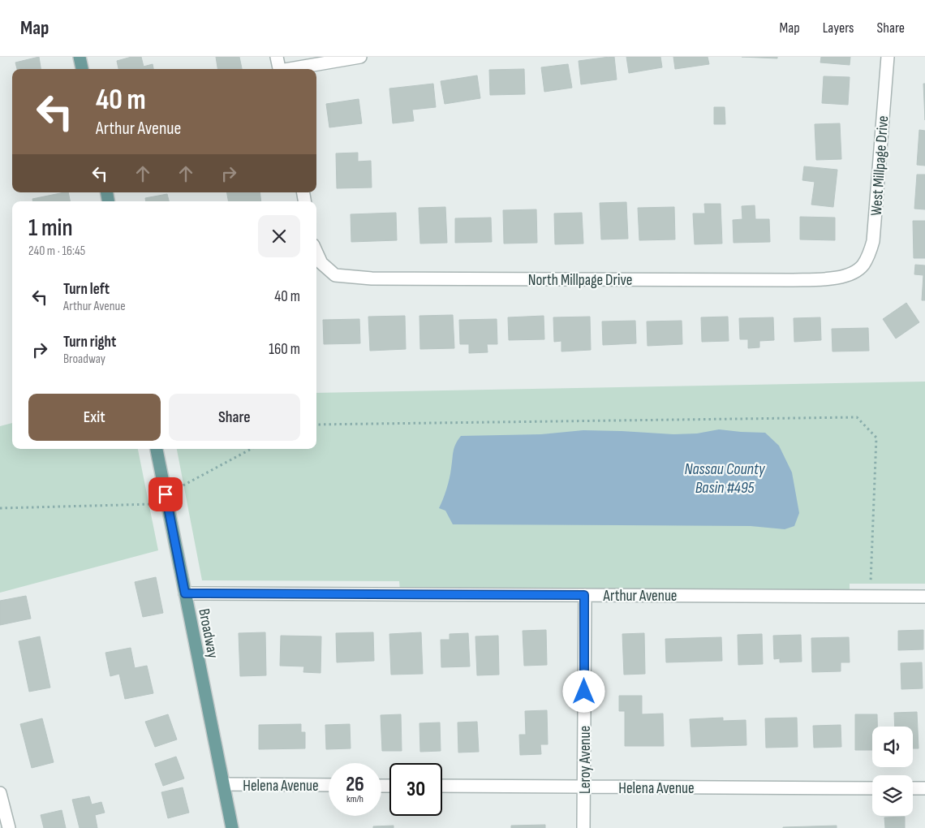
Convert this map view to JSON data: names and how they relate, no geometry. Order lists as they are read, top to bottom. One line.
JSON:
{"streets":{"main road":["Broadway"],"street":["West Millpage Drive","North Millpage Drive","Arthur Avenue","Leroy Avenue","Helena Avenue"]},"crossings":[["West Millpage Drive","North Millpage Drive"],["Arthur Avenue","Broadway"],["Arthur Avenue","Leroy Avenue"],["Broadway","Helena Avenue"],["Leroy Avenue","Helena Avenue"]],"water":["Nassau County Basin #495"],"page":{"header":"Map","nav":["Map","Layers","Share"],"turn":["40 m","Arthur Avenue"],"heading":["1 min","240 m · 16:45"],"list":[{"name":"Turn left","note":"Arthur Avenue","value":"40 m"},{"name":"Turn right","note":"Broadway","value":"160 m"}],"buttons":["Exit","Share"],"speed":"26 km/h","limit":"30"}}
